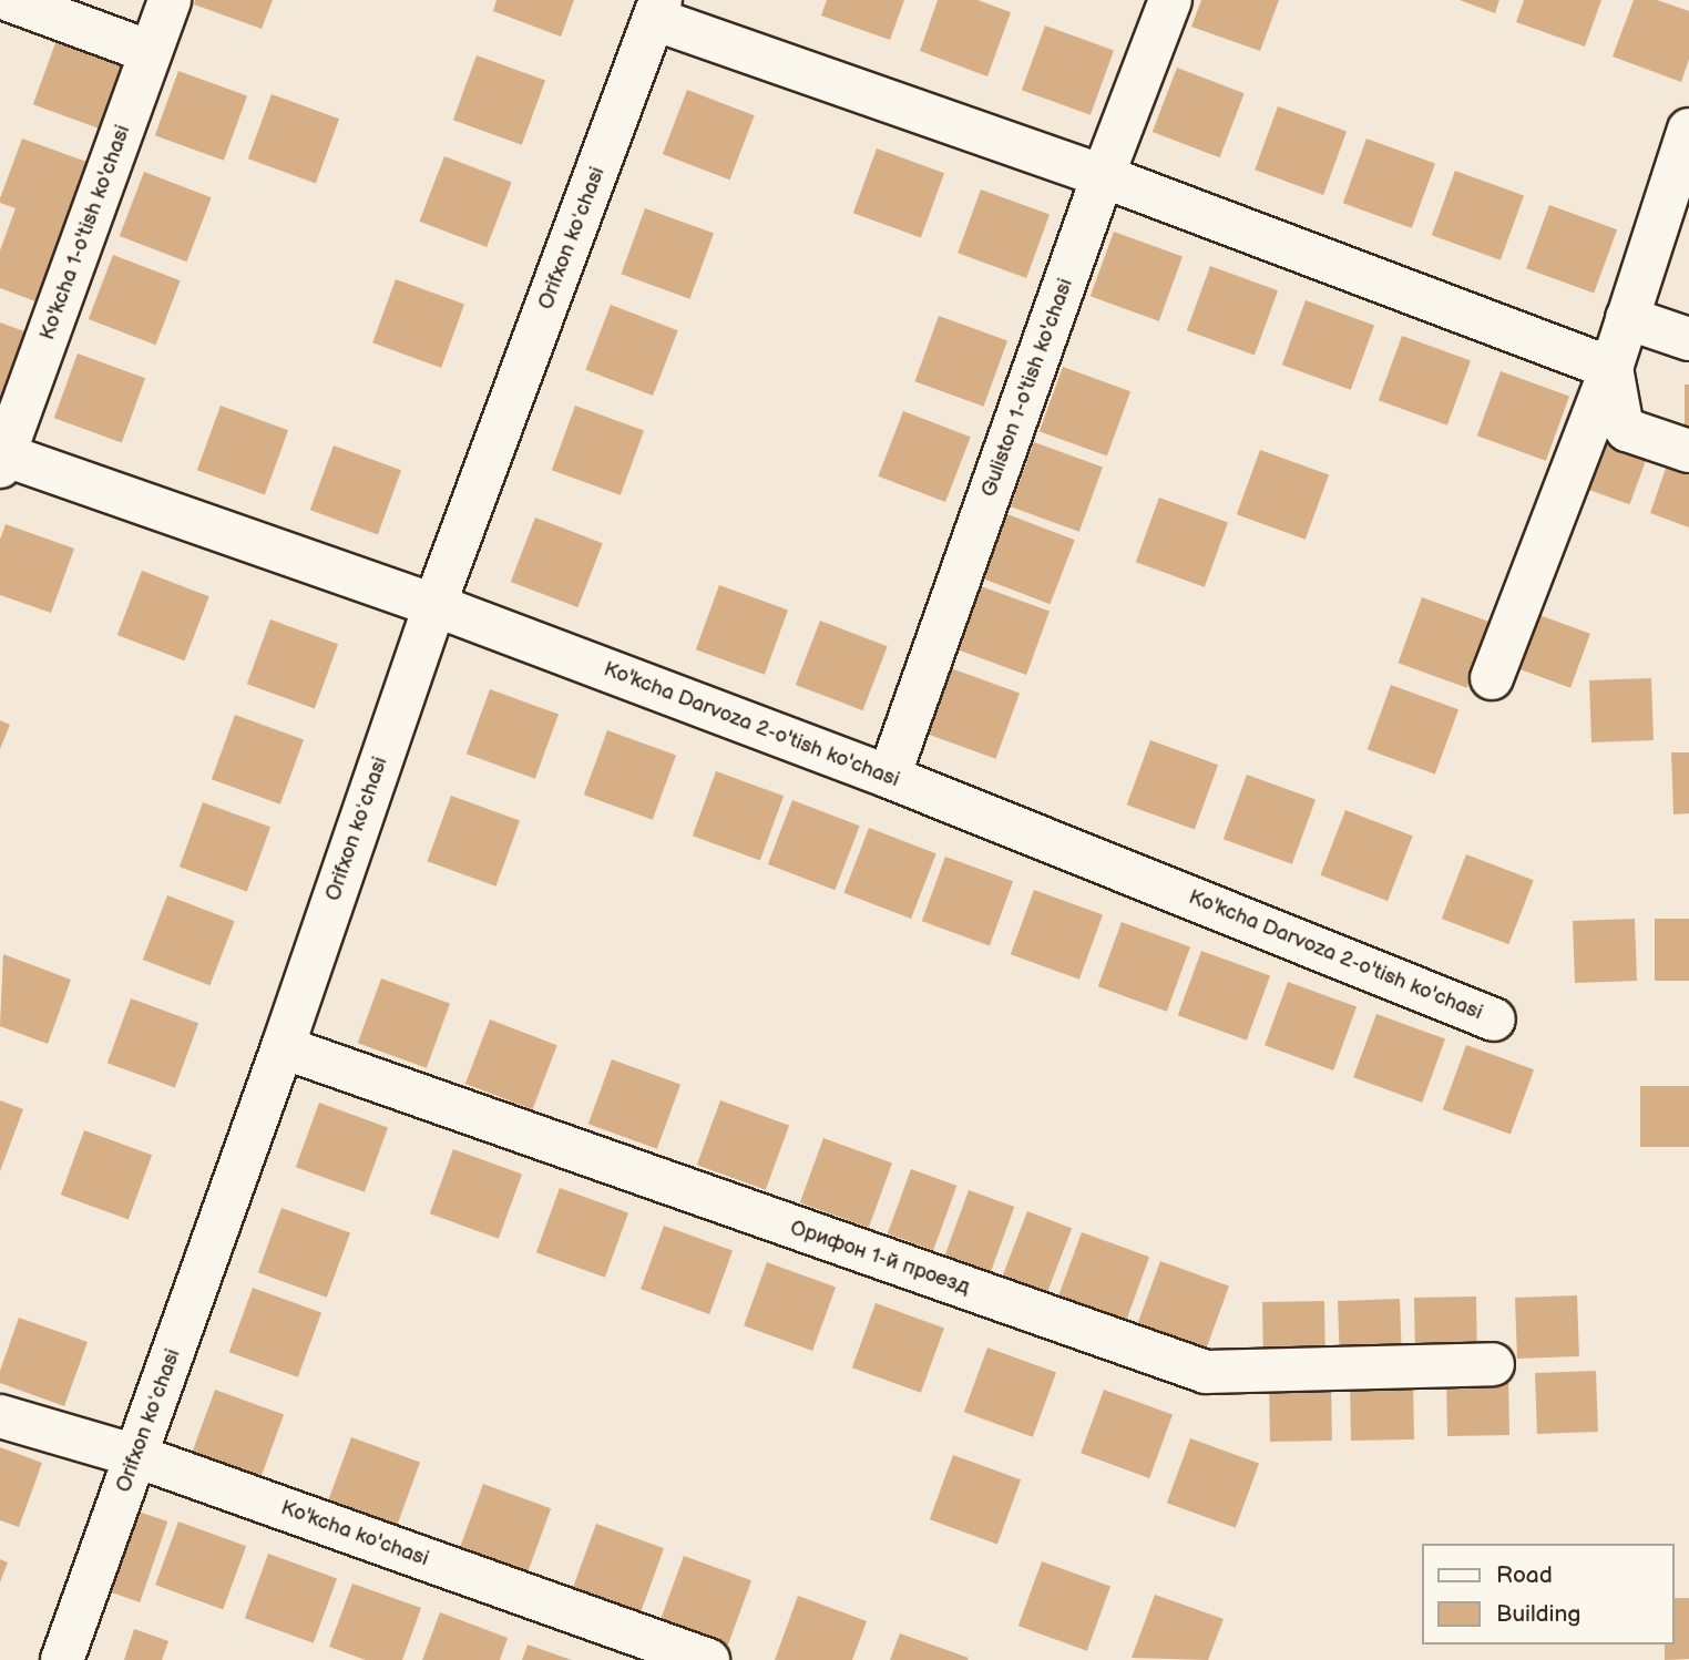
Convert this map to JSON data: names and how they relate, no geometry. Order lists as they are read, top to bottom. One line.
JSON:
{"streets":{"street":["Ko'kcha 1-o'tish ko'chasi","Orifxon koʻchasi","Guliston 1-o'tish ko'chasi","Ko'kcha Darvoza 2-o'tish ko'chasi","Орифон 1-й проезд","Ko'kcha ko'chasi"]},"crossings":[["Ko'kcha 1-o'tish ko'chasi","Ko'kcha Darvoza 2-o'tish ko'chasi"],["Orifxon koʻchasi","Ko'kcha Darvoza 2-o'tish ko'chasi"],["Orifxon koʻchasi","Орифон 1-й проезд"],["Orifxon koʻchasi","Ko'kcha ko'chasi"],["Guliston 1-o'tish ko'chasi","Ko'kcha Darvoza 2-o'tish ko'chasi"]],"legend":["Road","Building"]}
